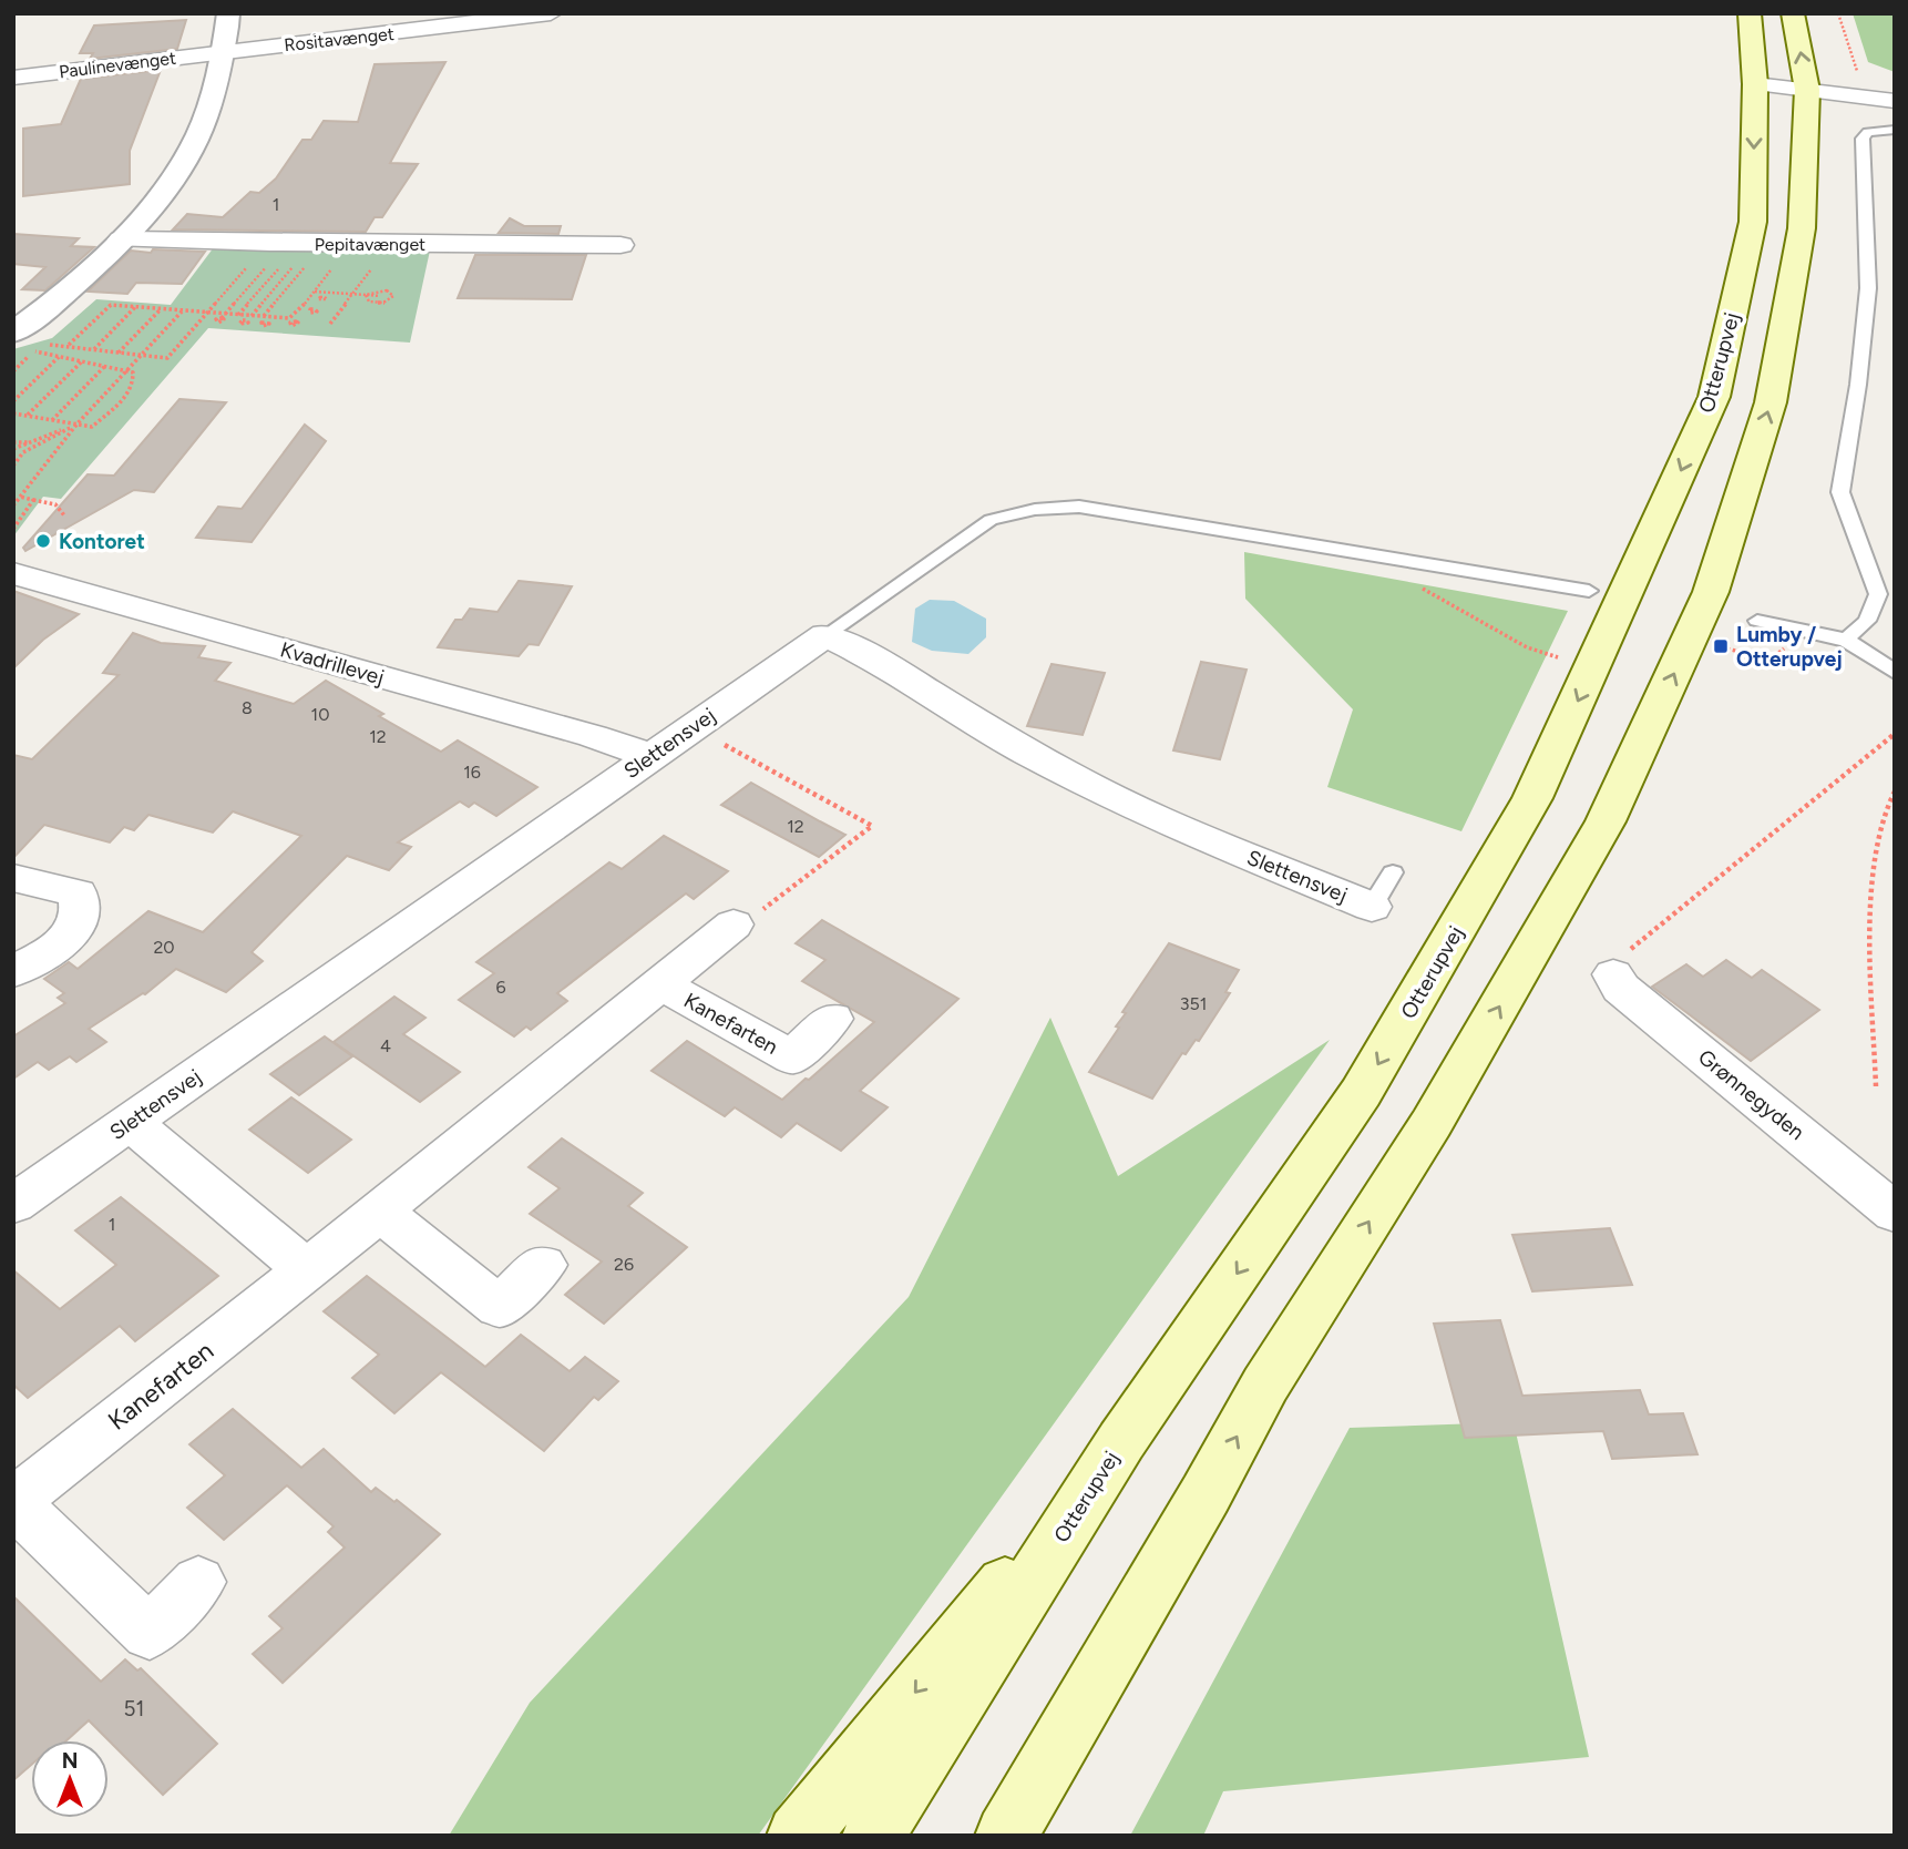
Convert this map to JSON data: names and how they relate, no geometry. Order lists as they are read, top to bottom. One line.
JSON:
{"streets":{"main road":["Otterupvej"],"street":["Rositavænget","Paulinevænget","Pepitavænget","Kvadrillevej","Slettensvej","Kanefarten","Grønnegyden"]},"crossings":[["Rositavænget","Paulinevænget"],["Kvadrillevej","Slettensvej"]],"places":{"other":["Kontoret"],"transit":["Lumby / Otterupvej"]},"house_numbers":["1","8","10","12","16","12","20","6","351","4","1","26","51"],"north":"top"}
